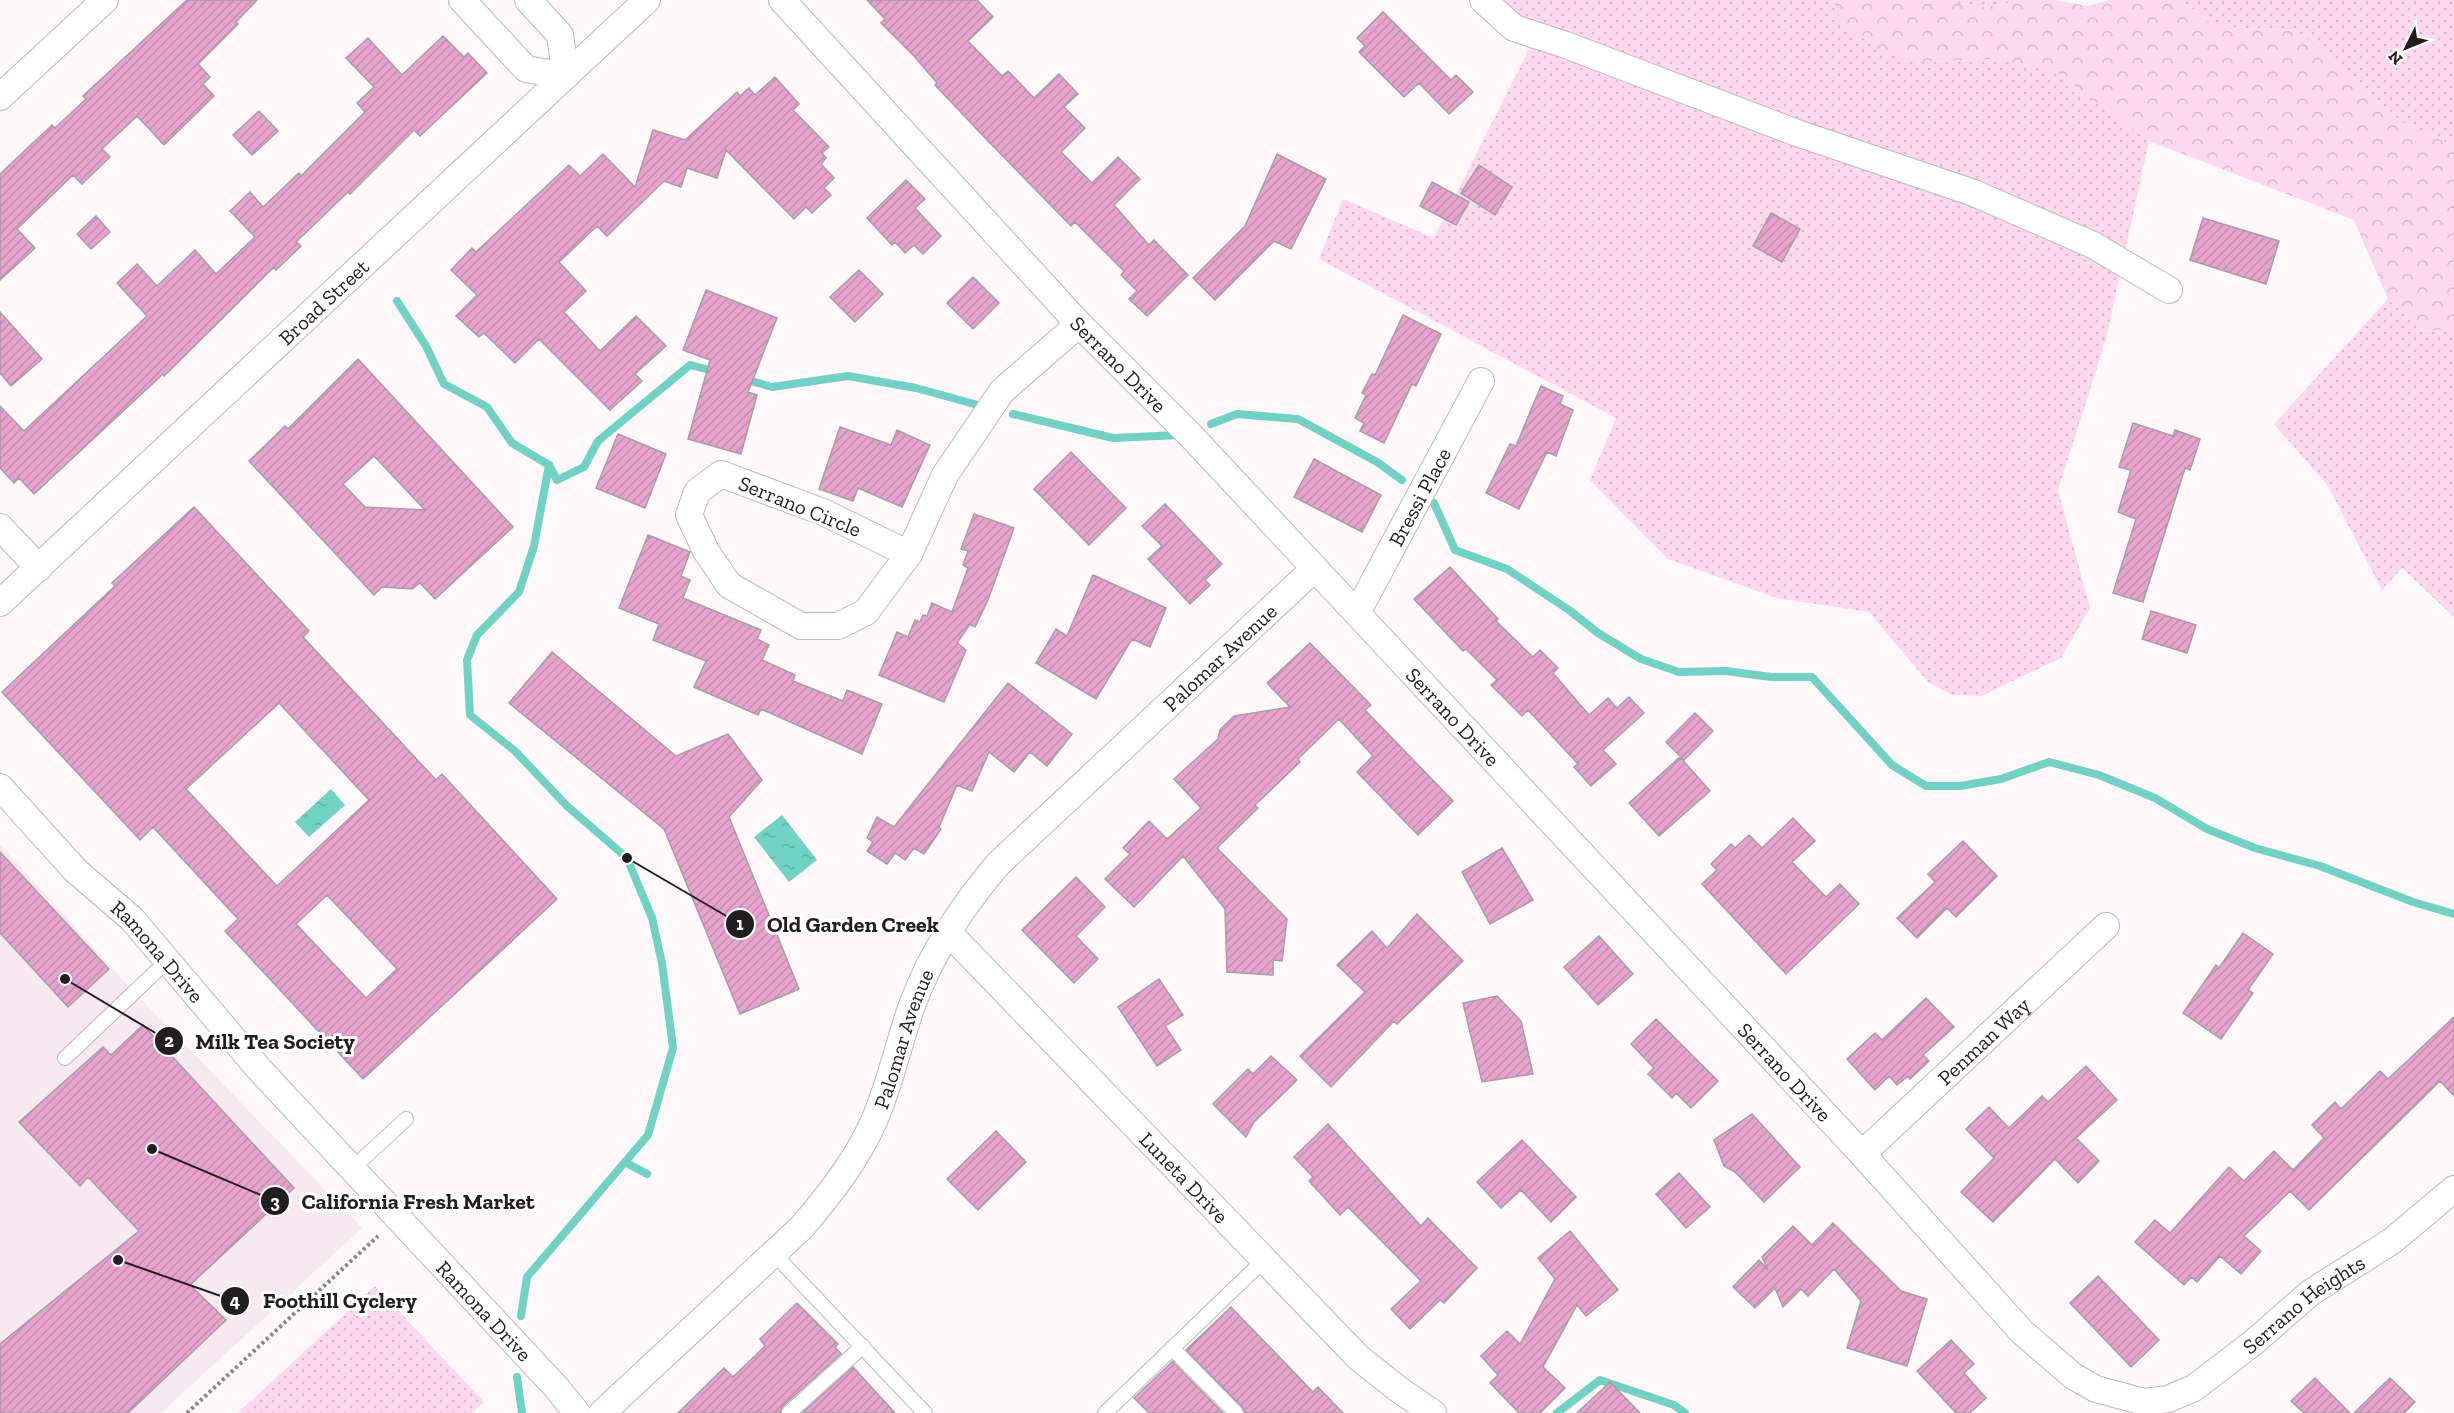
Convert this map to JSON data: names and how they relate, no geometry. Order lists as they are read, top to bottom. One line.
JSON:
{"streets":{"street":["Broad Street","Serrano Drive","Bressi Place","Serrano Circle","Palomar Avenue","Ramona Drive","Penman Way","Luneta Drive","Serrano Heights"]},"crossings":[["Serrano Drive","Bressi Place"],["Serrano Drive","Serrano Circle"],["Serrano Drive","Palomar Avenue"],["Serrano Drive","Penman Way"],["Serrano Drive","Serrano Heights"],["Palomar Avenue","Luneta Drive"]],"places":["Old Garden Creek","Milk Tea Society","California Fresh Market","Foothill Cyclery"],"north":"bottom left"}
